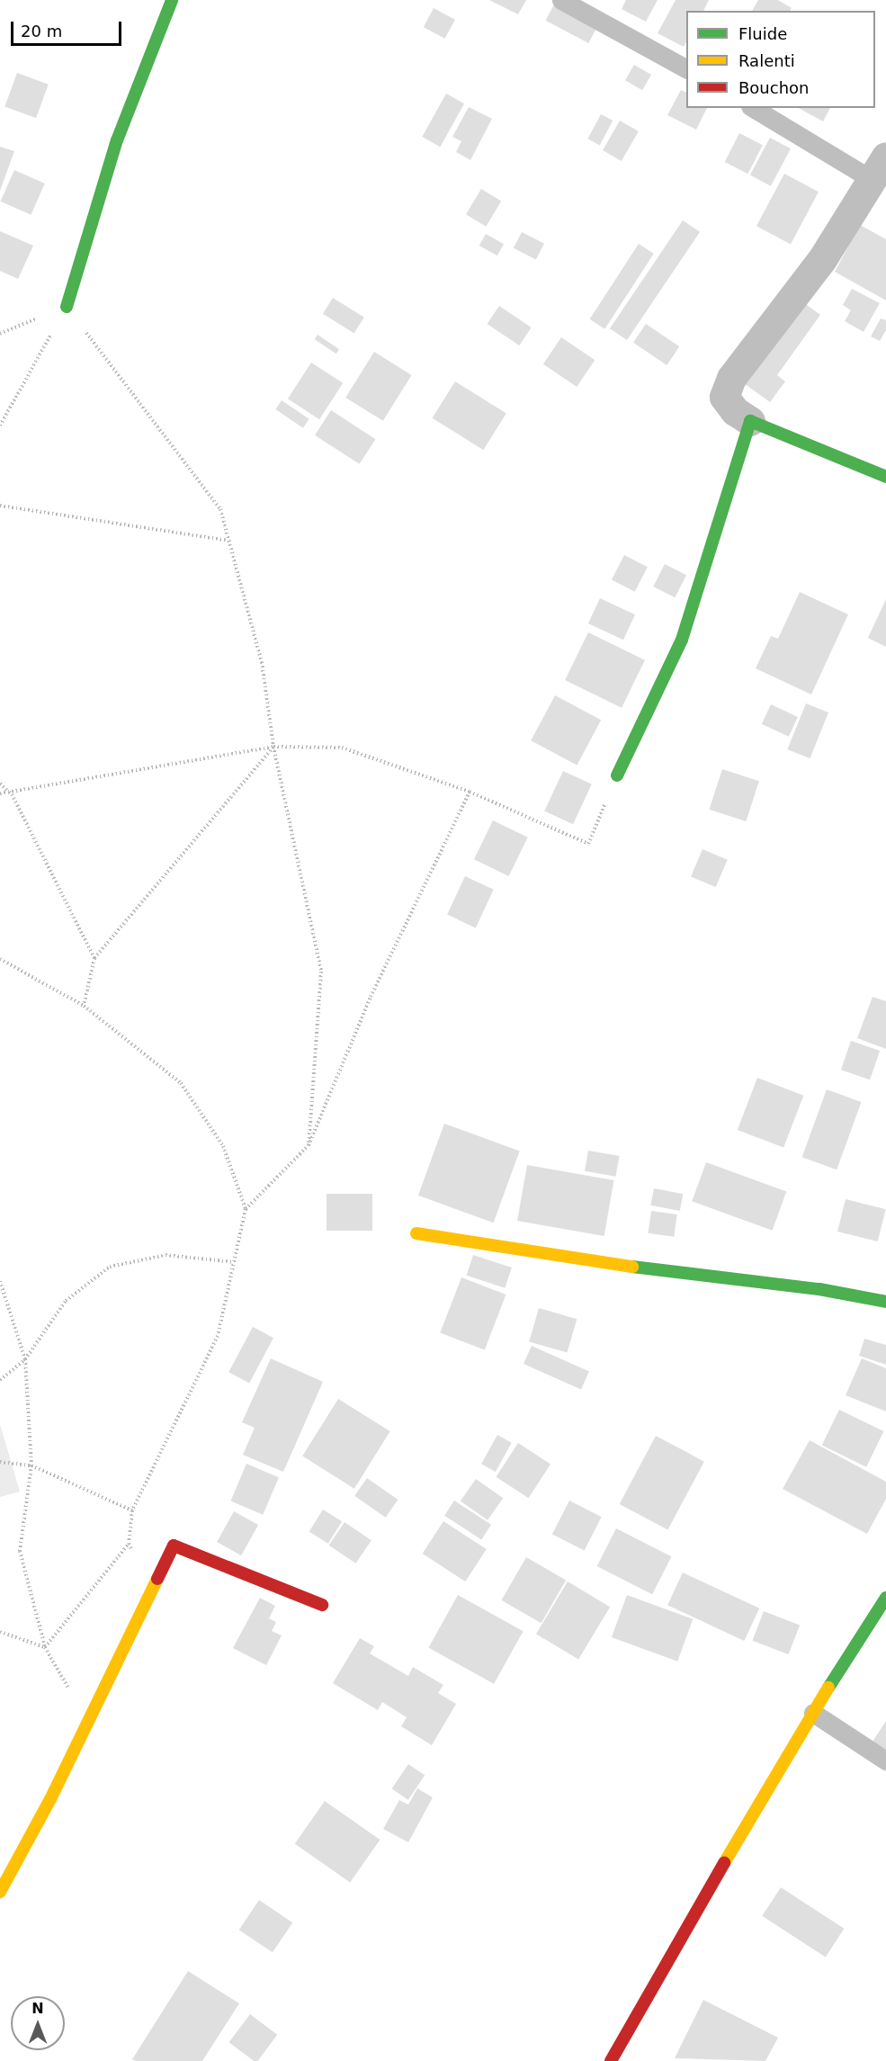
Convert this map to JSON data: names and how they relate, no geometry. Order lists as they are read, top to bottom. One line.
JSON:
{"legend":["Fluide","Ralenti","Bouchon"],"scale_bar":"20 m","north":"top"}
